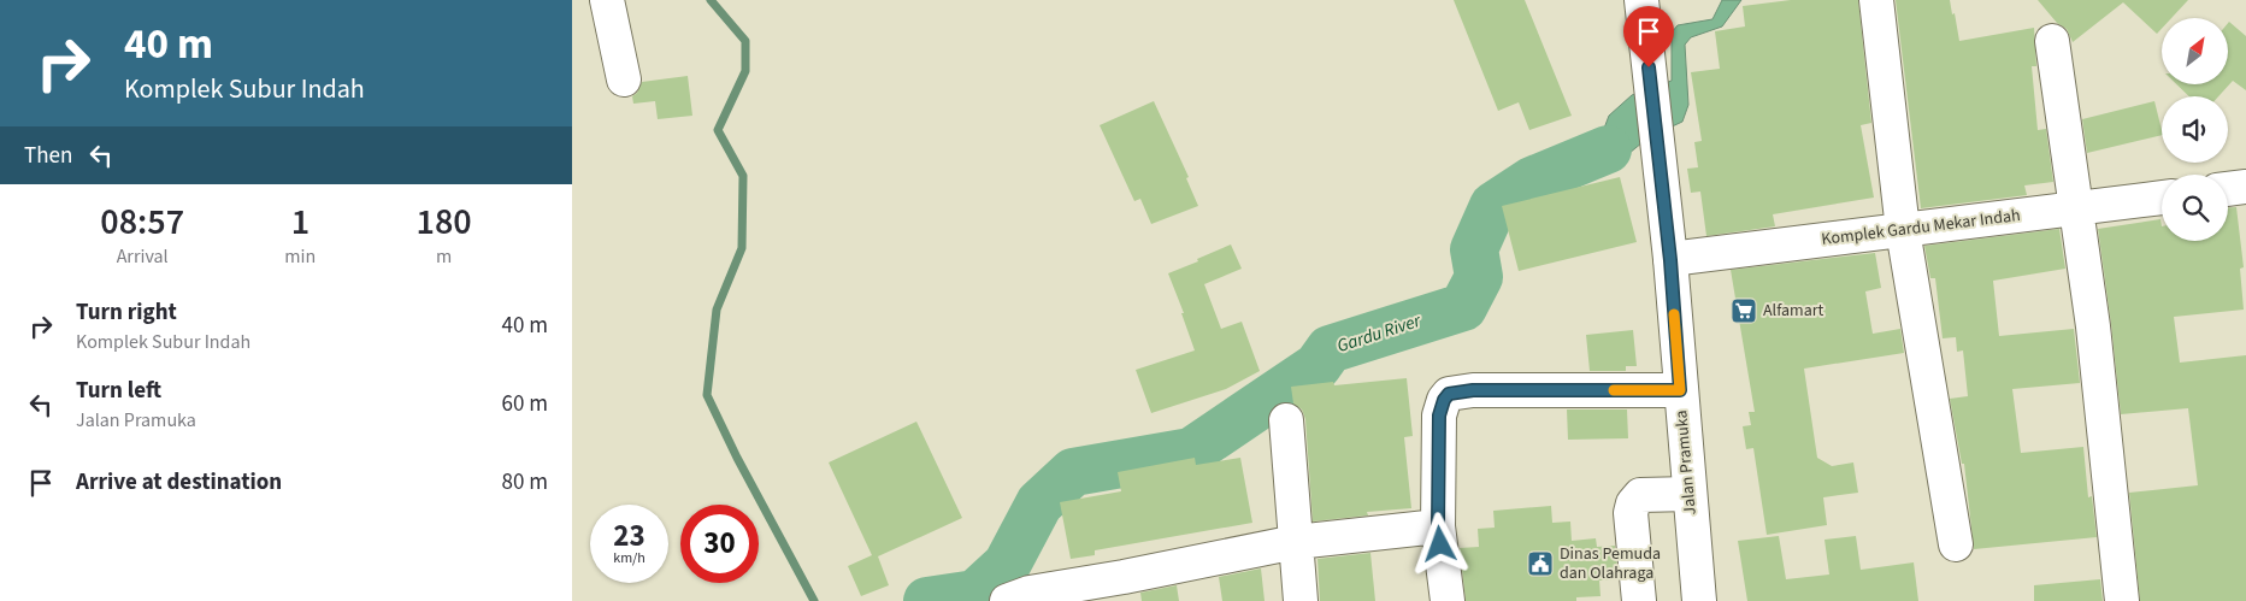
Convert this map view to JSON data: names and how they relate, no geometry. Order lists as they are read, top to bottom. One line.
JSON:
{"streets":{"street":["Komplek Gardu Mekar Indah","Jalan Pramuka"]},"crossings":[["Komplek Gardu Mekar Indah","Jalan Pramuka"]],"water":["Gardu River"],"places":{"supermarket":["Alfamart"],"public building":["Dinas Pemuda dan Olahraga"]},"north":"top right","page":{"turn":["40 m","Komplek Subur Indah"],"then":"Then","eta":["08:57","Arrival","1","min","180","m"],"list":[{"name":"Turn right","note":"Komplek Subur Indah","value":"40 m"},{"name":"Turn left","note":"Jalan Pramuka","value":"60 m"},{"name":"Arrive at destination","value":"80 m"}],"speed":"23 km/h","limit":"30"}}
